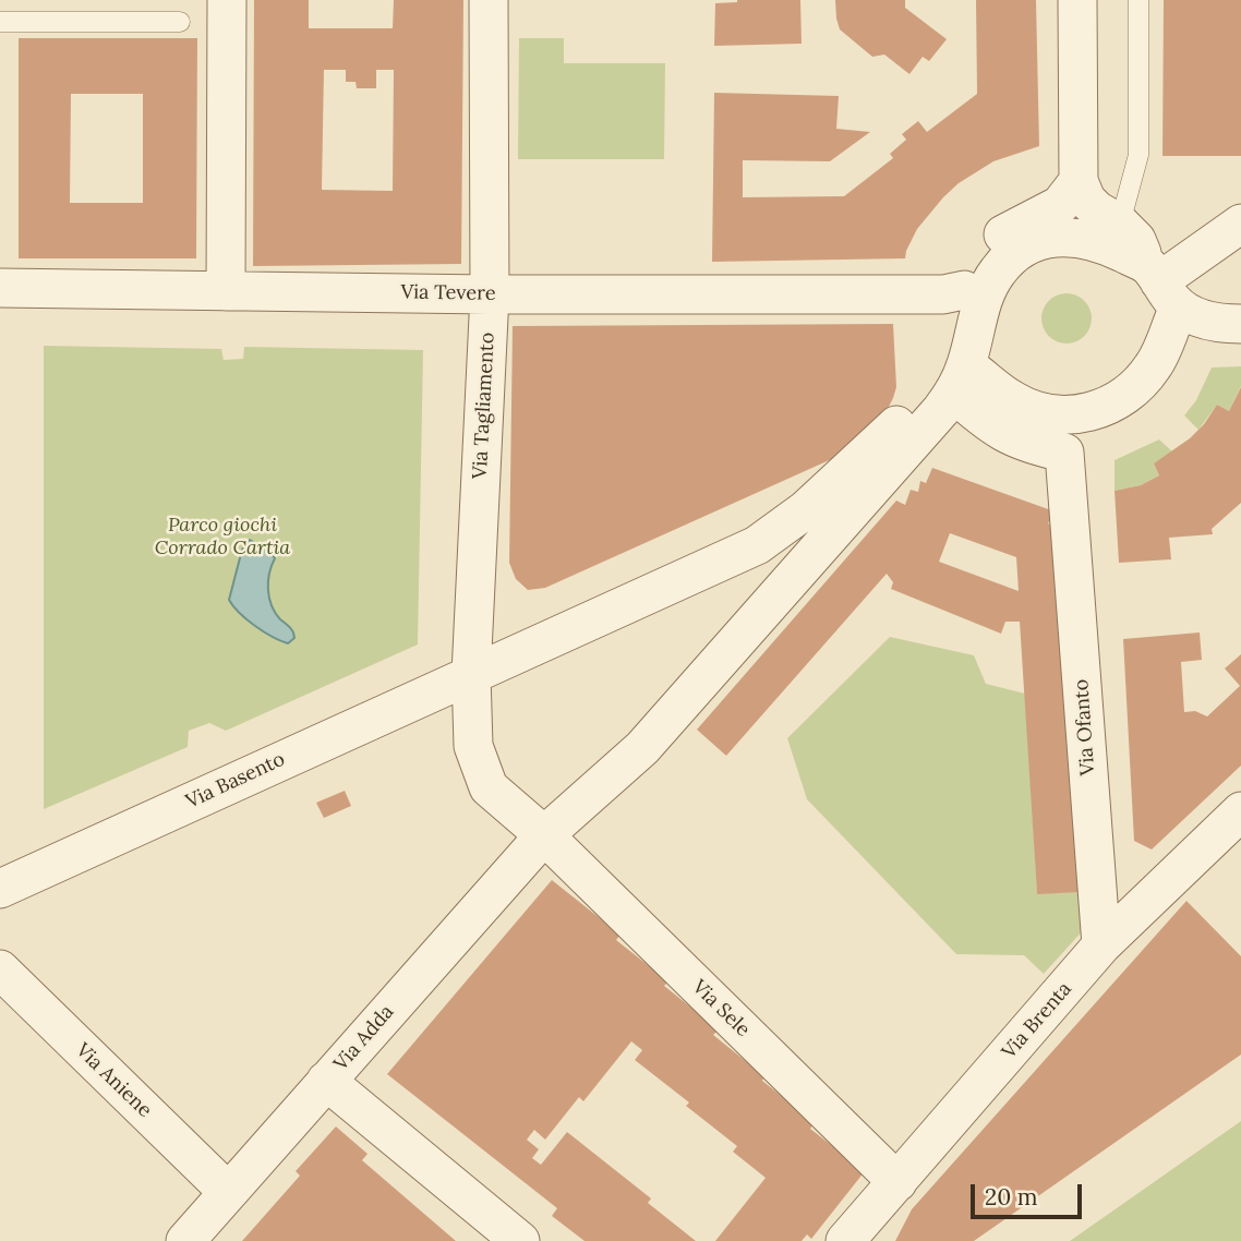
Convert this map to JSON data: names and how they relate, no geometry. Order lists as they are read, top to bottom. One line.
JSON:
{"streets":{"street":["Via Tevere","Via Tagliamento","Via Ofanto","Via Basento","Via Sele","Via Brenta","Via Adda","Via Aniene"]},"crossings":[["Via Tevere","Via Tagliamento"],["Via Tevere","Via Basento"],["Via Tagliamento","Via Basento"],["Via Tagliamento","Via Sele"],["Via Tagliamento","Via Adda"],["Via Ofanto","Via Brenta"],["Via Ofanto","Via Adda"],["Via Sele","Via Brenta"],["Via Sele","Via Adda"],["Via Adda","Via Aniene"]],"parks":["Parco giochi Corrado Cartia"],"scale_bar":"20 m"}
